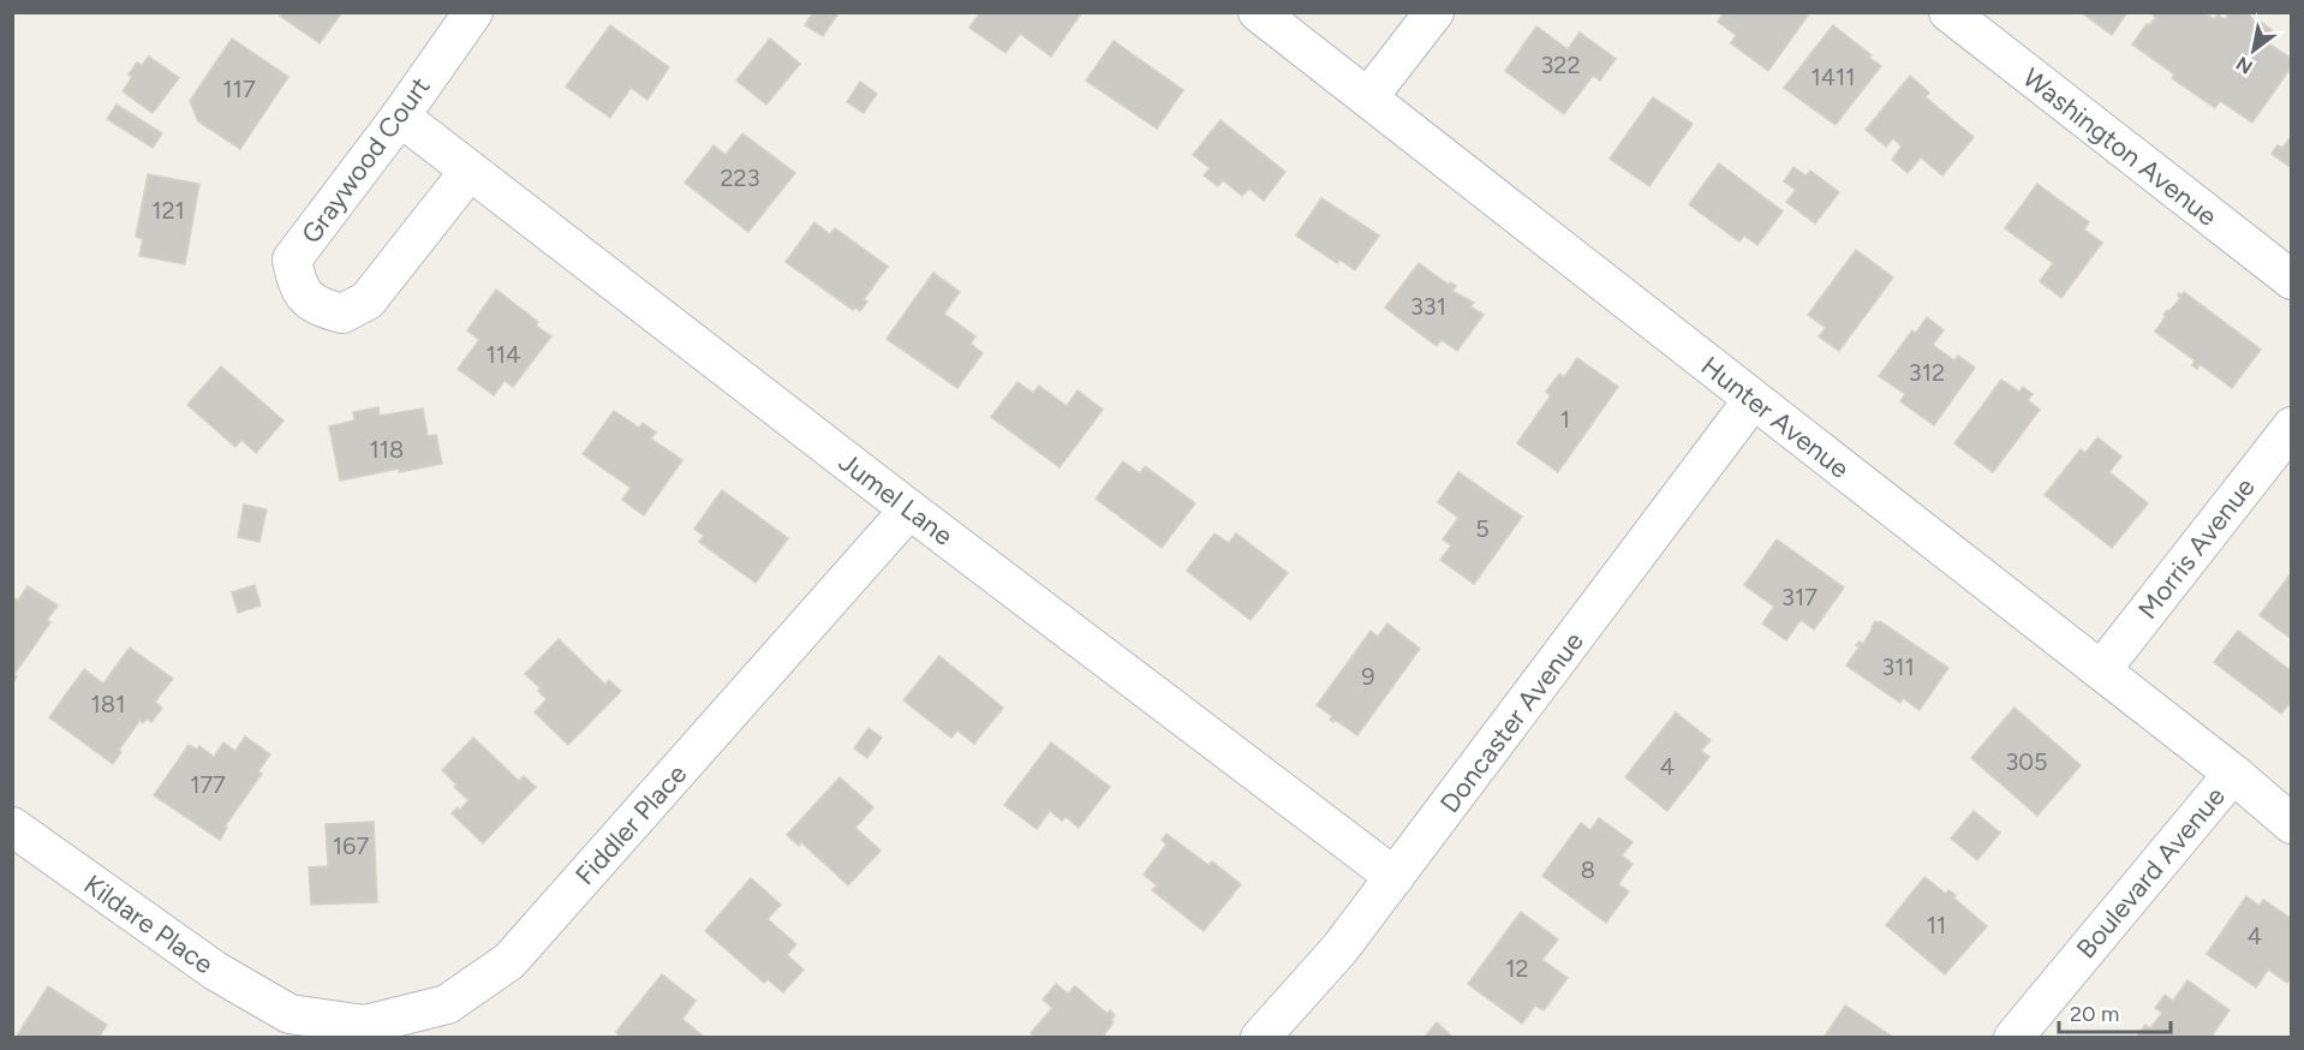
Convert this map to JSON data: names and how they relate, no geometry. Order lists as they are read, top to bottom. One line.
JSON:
{"streets":{"street":["Washington Avenue","Graywood Court","Hunter Avenue","Jumel Lane","Morris Avenue","Doncaster Avenue","Fiddler Place","Boulevard Avenue","Kildare Place"]},"crossings":[["Graywood Court","Jumel Lane"],["Hunter Avenue","Morris Avenue"],["Hunter Avenue","Doncaster Avenue"],["Hunter Avenue","Boulevard Avenue"],["Jumel Lane","Doncaster Avenue"],["Jumel Lane","Fiddler Place"],["Fiddler Place","Kildare Place"]],"house_numbers":["322","1411","117","223","121","331","114","312","1","118","5","317","311","9","181","305","4","177","167","8","11","4","12"],"scale_bar":"20 m","north":"bottom left"}
